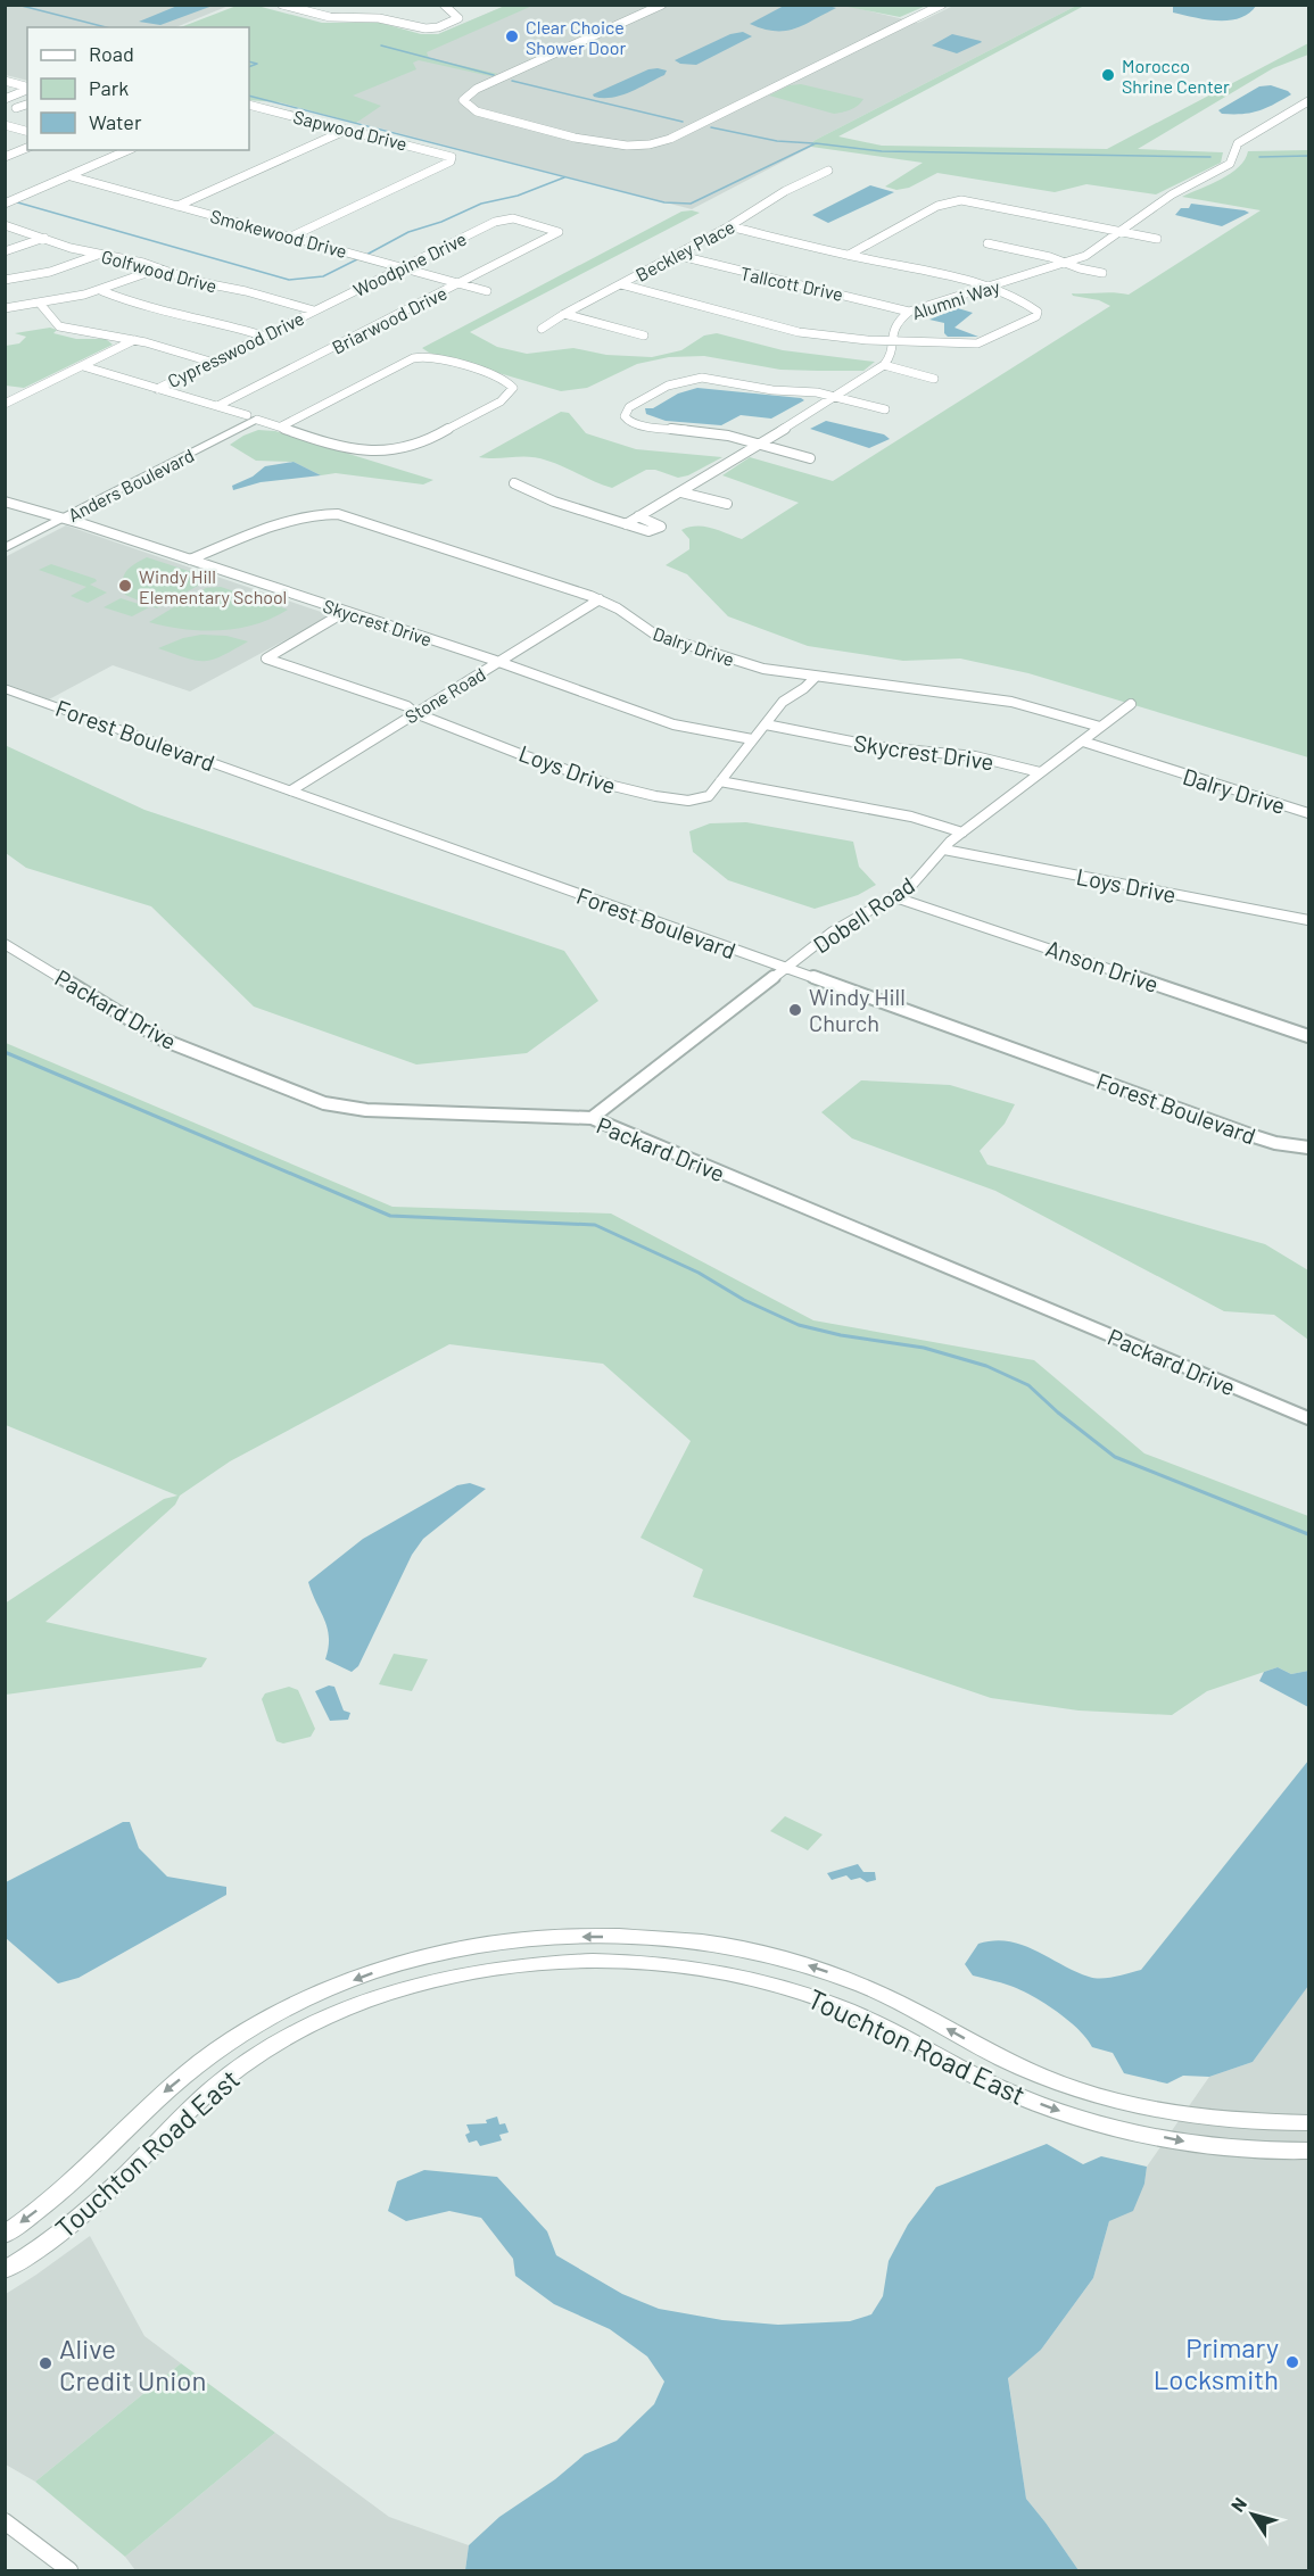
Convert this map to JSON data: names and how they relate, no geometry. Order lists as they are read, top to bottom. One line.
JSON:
{"streets":{"street":["Sapwood Drive","Smokewood Drive","Beckley Place","Woodpine Drive","Golfwood Drive","Tallcott Drive","Alumni Way","Briarwood Drive","Cypresswood Drive","Anders Boulevard","Skycrest Drive","Dalry Drive","Stone Road","Forest Boulevard","Loys Drive","Dobell Road","Anson Drive","Packard Drive","Touchton Road East"]},"crossings":[["Sapwood Drive","Smokewood Drive"],["Smokewood Drive","Woodpine Drive"],["Smokewood Drive","Briarwood Drive"],["Beckley Place","Tallcott Drive"],["Woodpine Drive","Golfwood Drive"],["Woodpine Drive","Briarwood Drive"],["Woodpine Drive","Cypresswood Drive"],["Golfwood Drive","Cypresswood Drive"],["Tallcott Drive","Alumni Way"],["Anders Boulevard","Skycrest Drive"],["Skycrest Drive","Dalry Drive"],["Skycrest Drive","Stone Road"],["Skycrest Drive","Loys Drive"],["Skycrest Drive","Dobell Road"],["Dalry Drive","Stone Road"],["Dalry Drive","Loys Drive"],["Dalry Drive","Dobell Road"],["Stone Road","Forest Boulevard"],["Stone Road","Loys Drive"],["Forest Boulevard","Dobell Road"],["Loys Drive","Dobell Road"],["Dobell Road","Anson Drive"],["Dobell Road","Packard Drive"]],"places":["Clear Choice Shower Door","Morocco Shrine Center","Windy Hill Elementary School","Windy Hill Church","Primary Locksmith","Alive Credit Union"],"legend":["Road","Park","Water"],"north":"top left"}
